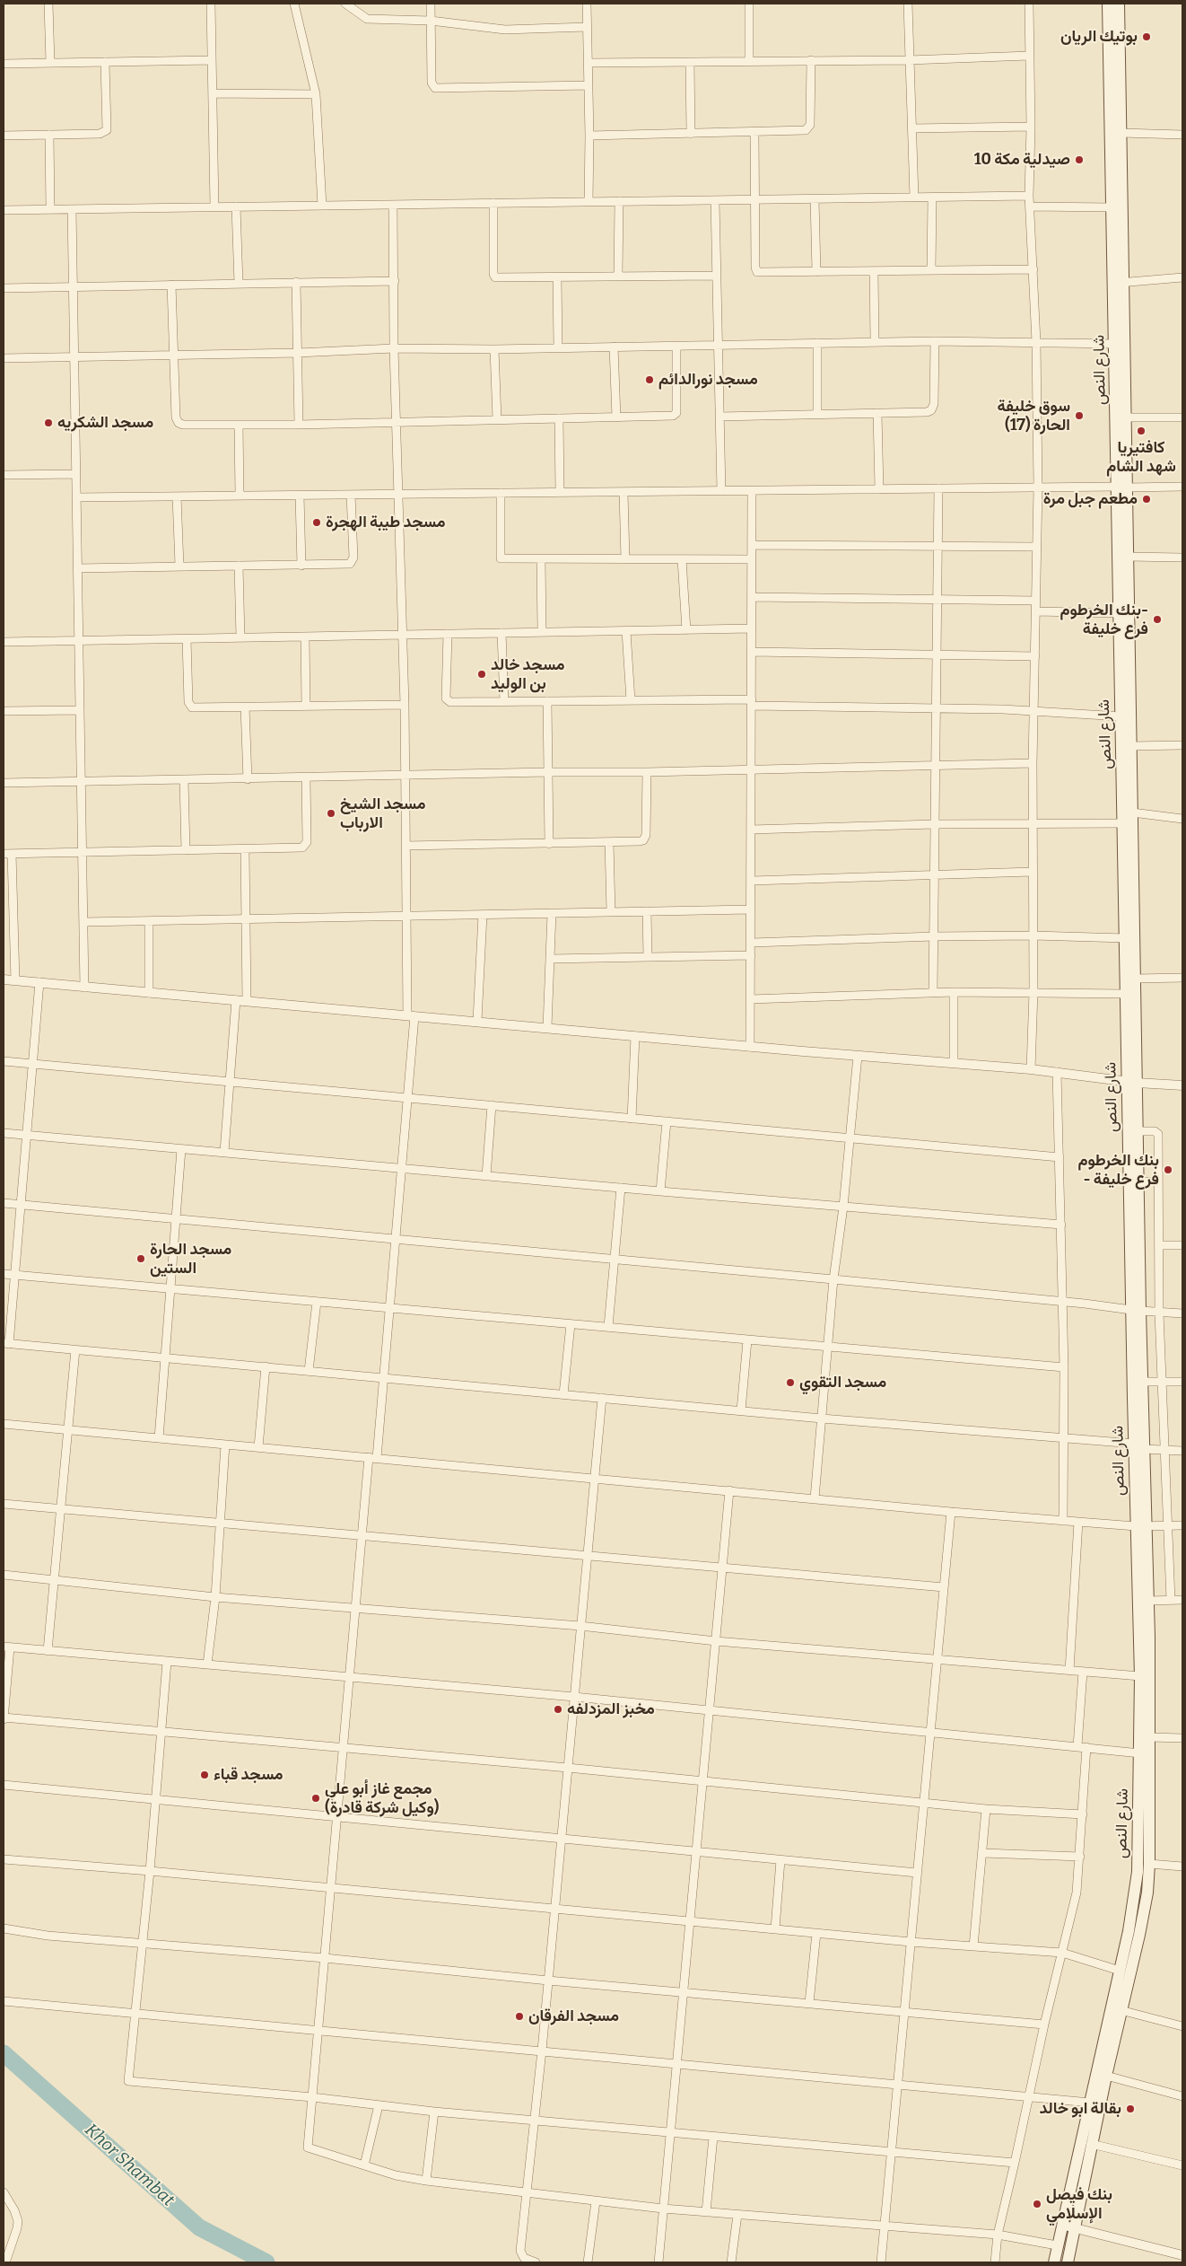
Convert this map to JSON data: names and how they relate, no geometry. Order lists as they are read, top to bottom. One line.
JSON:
{"streets":{"main road":["شارع النص"]},"water":["Khor Shambat"],"places":["بوتيك الريان","صيدلية مكة 10","مسجد نورالدائم","سوق خليفة الحارة (17)","مسجد الشكريه","كافتيريا شهد الشام","مطعم جبل مرة","مسجد طيبة الهجرة","بنك الخرطوم- فرع خليفة","مسجد خالد بن الوليد","مسجد الشيخ الارباب","بنك الخرطوم - فرع خليفة","مسجد الحارة الستين","مسجد التقوي","مخبز المزدلفه","مسجد قباء","مجمع غاز أبو علي (وكيل شركة قادرة)","مسجد الفرقان","بقالة ابو خالد","بنك فيصل الإسلامي"]}
